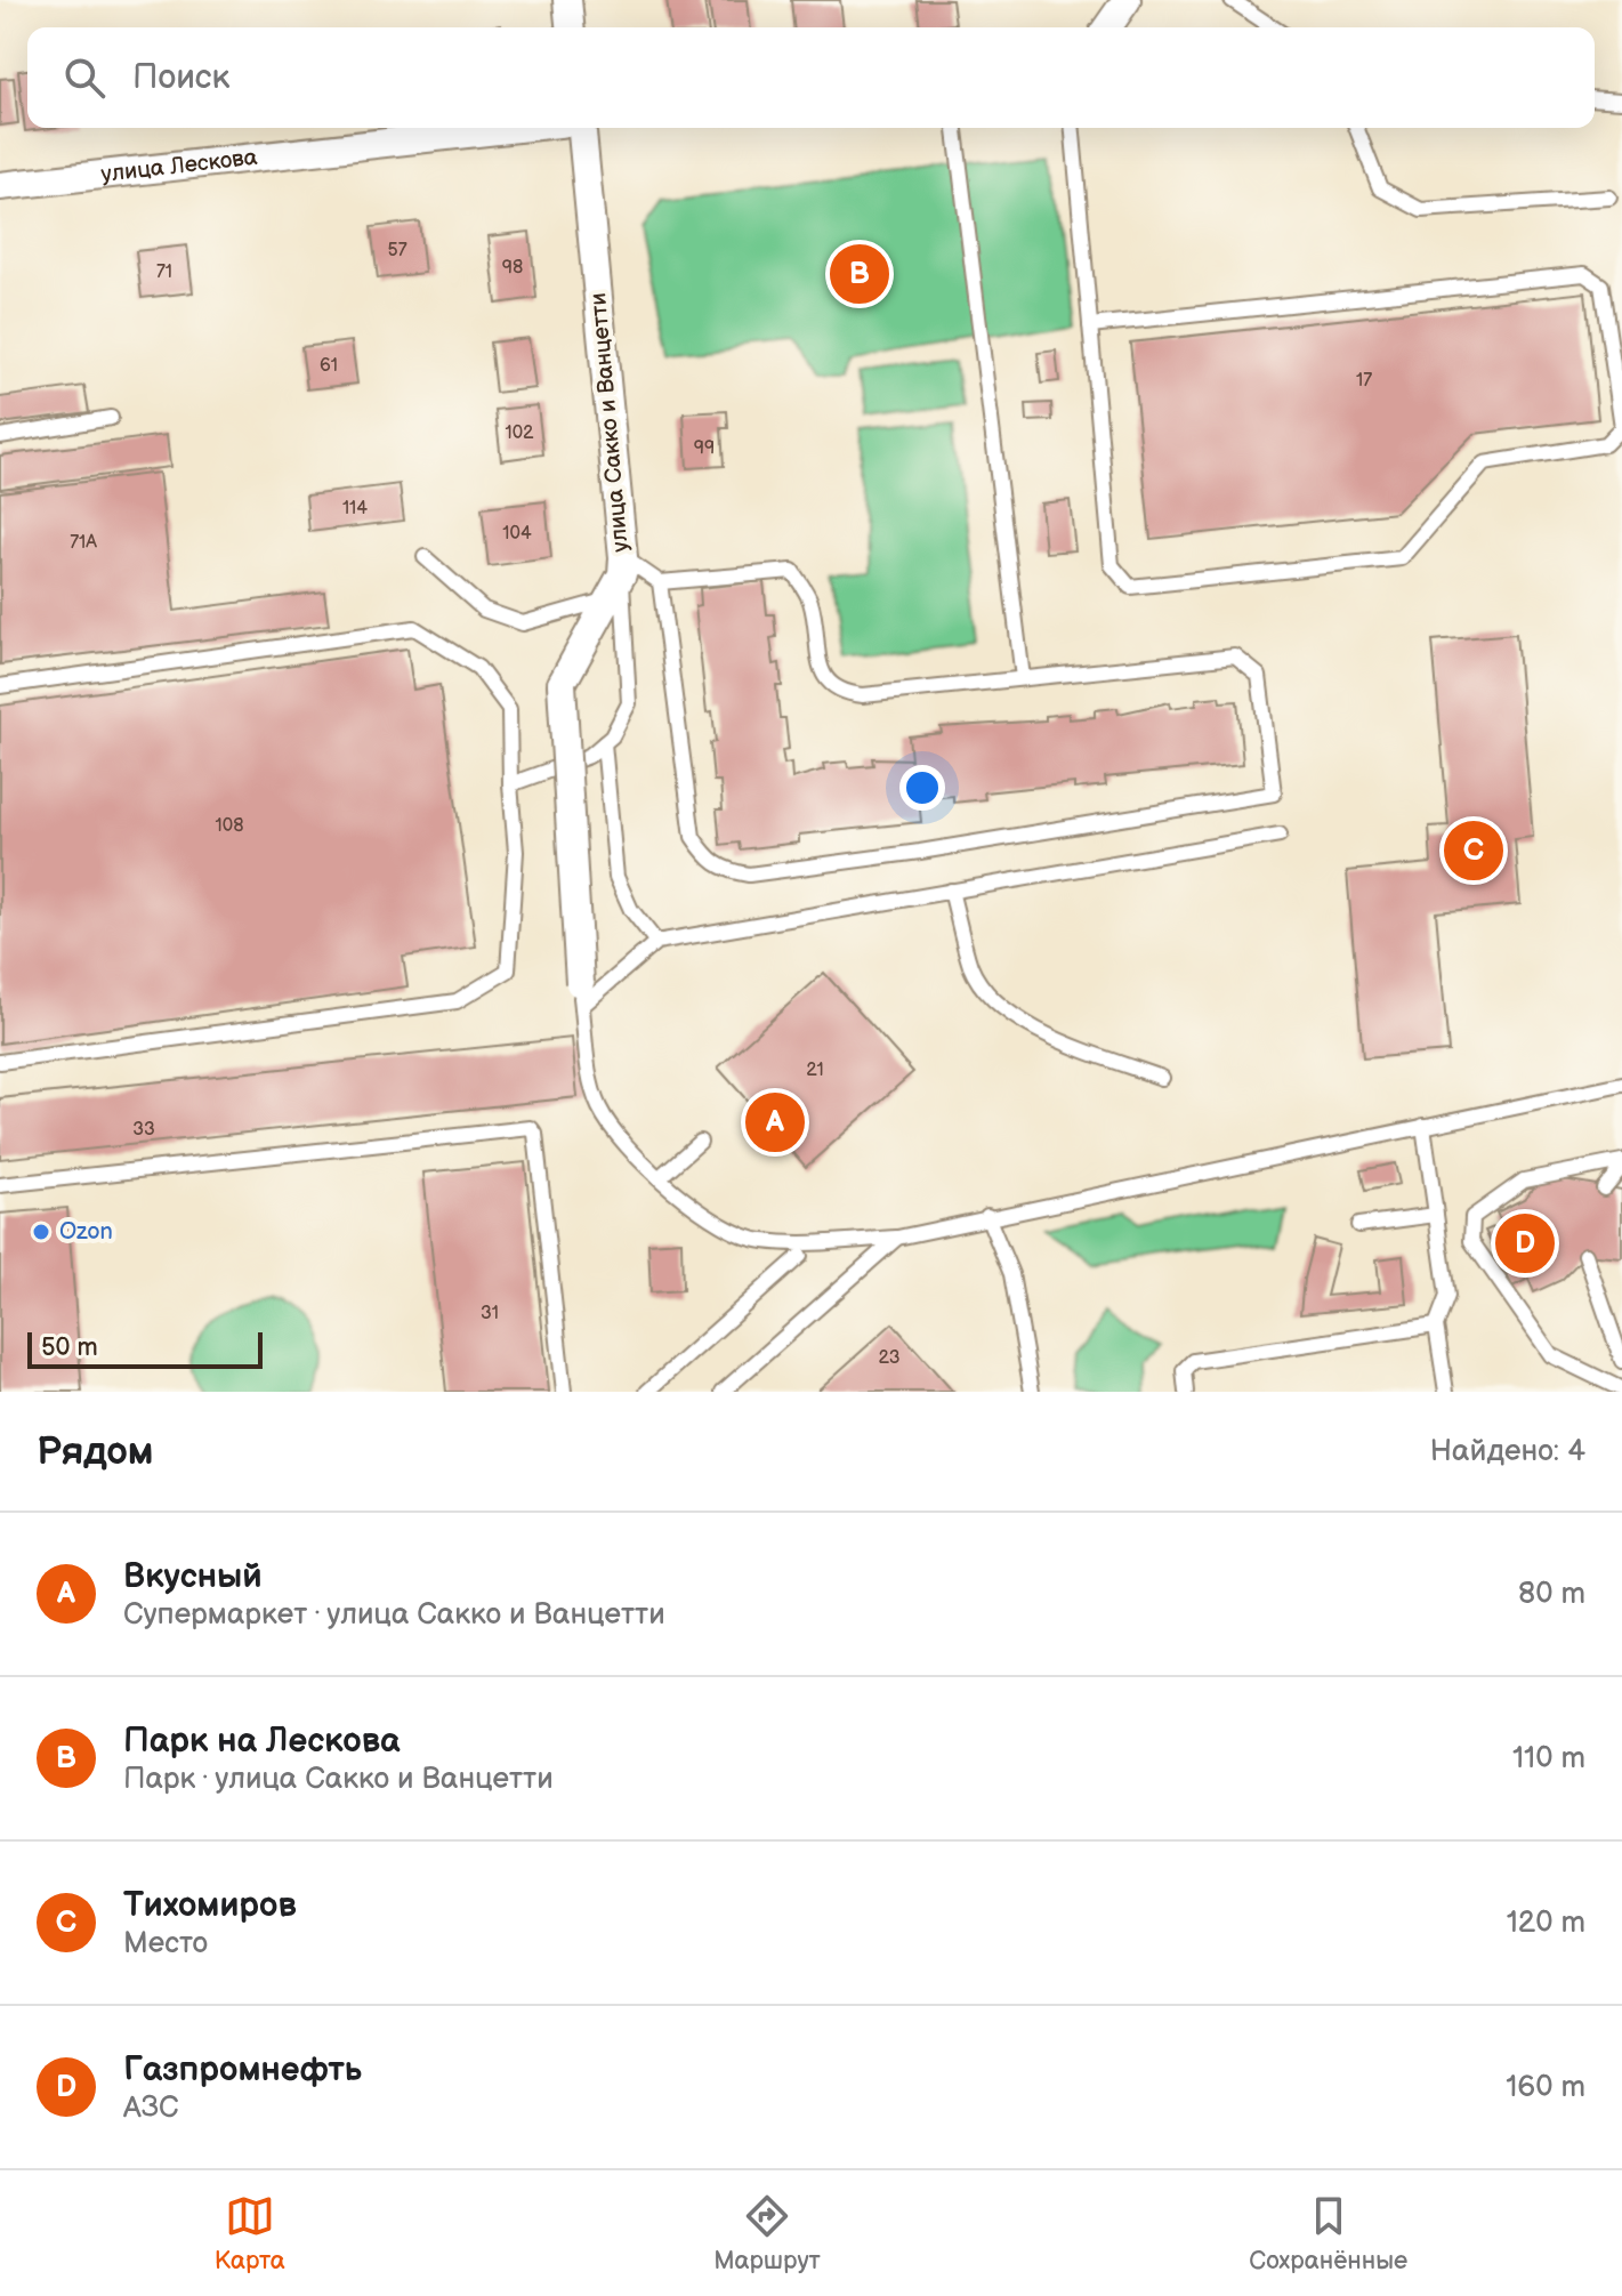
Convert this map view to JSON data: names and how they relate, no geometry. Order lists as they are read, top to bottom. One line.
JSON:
{"streets":{"street":["улица Лескова","улица Сакко и Ванцетти"]},"places":["Ozon"],"house_numbers":["57","98","71","61","17","102","99","114","104","71А","108","21","33","31","23"],"scale_bar":"50 m","page":{"search":"Поиск","pins":["B","C","A","D"],"scale":"50 m","heading":["Рядом","Найдено: 4"],"list":[{"mark":"A","name":"Вкусный","note":"Супермаркет · улица Сакко и Ванцетти","value":"80 m"},{"mark":"B","name":"Парк на Лескова","note":"Парк · улица Сакко и Ванцетти","value":"110 m"},{"mark":"C","name":"Тихомиров","note":"Место","value":"120 m"},{"mark":"D","name":"Газпромнефть","note":"АЗС","value":"160 m"}],"nav":["Карта","Маршрут","Сохранённые"]}}
